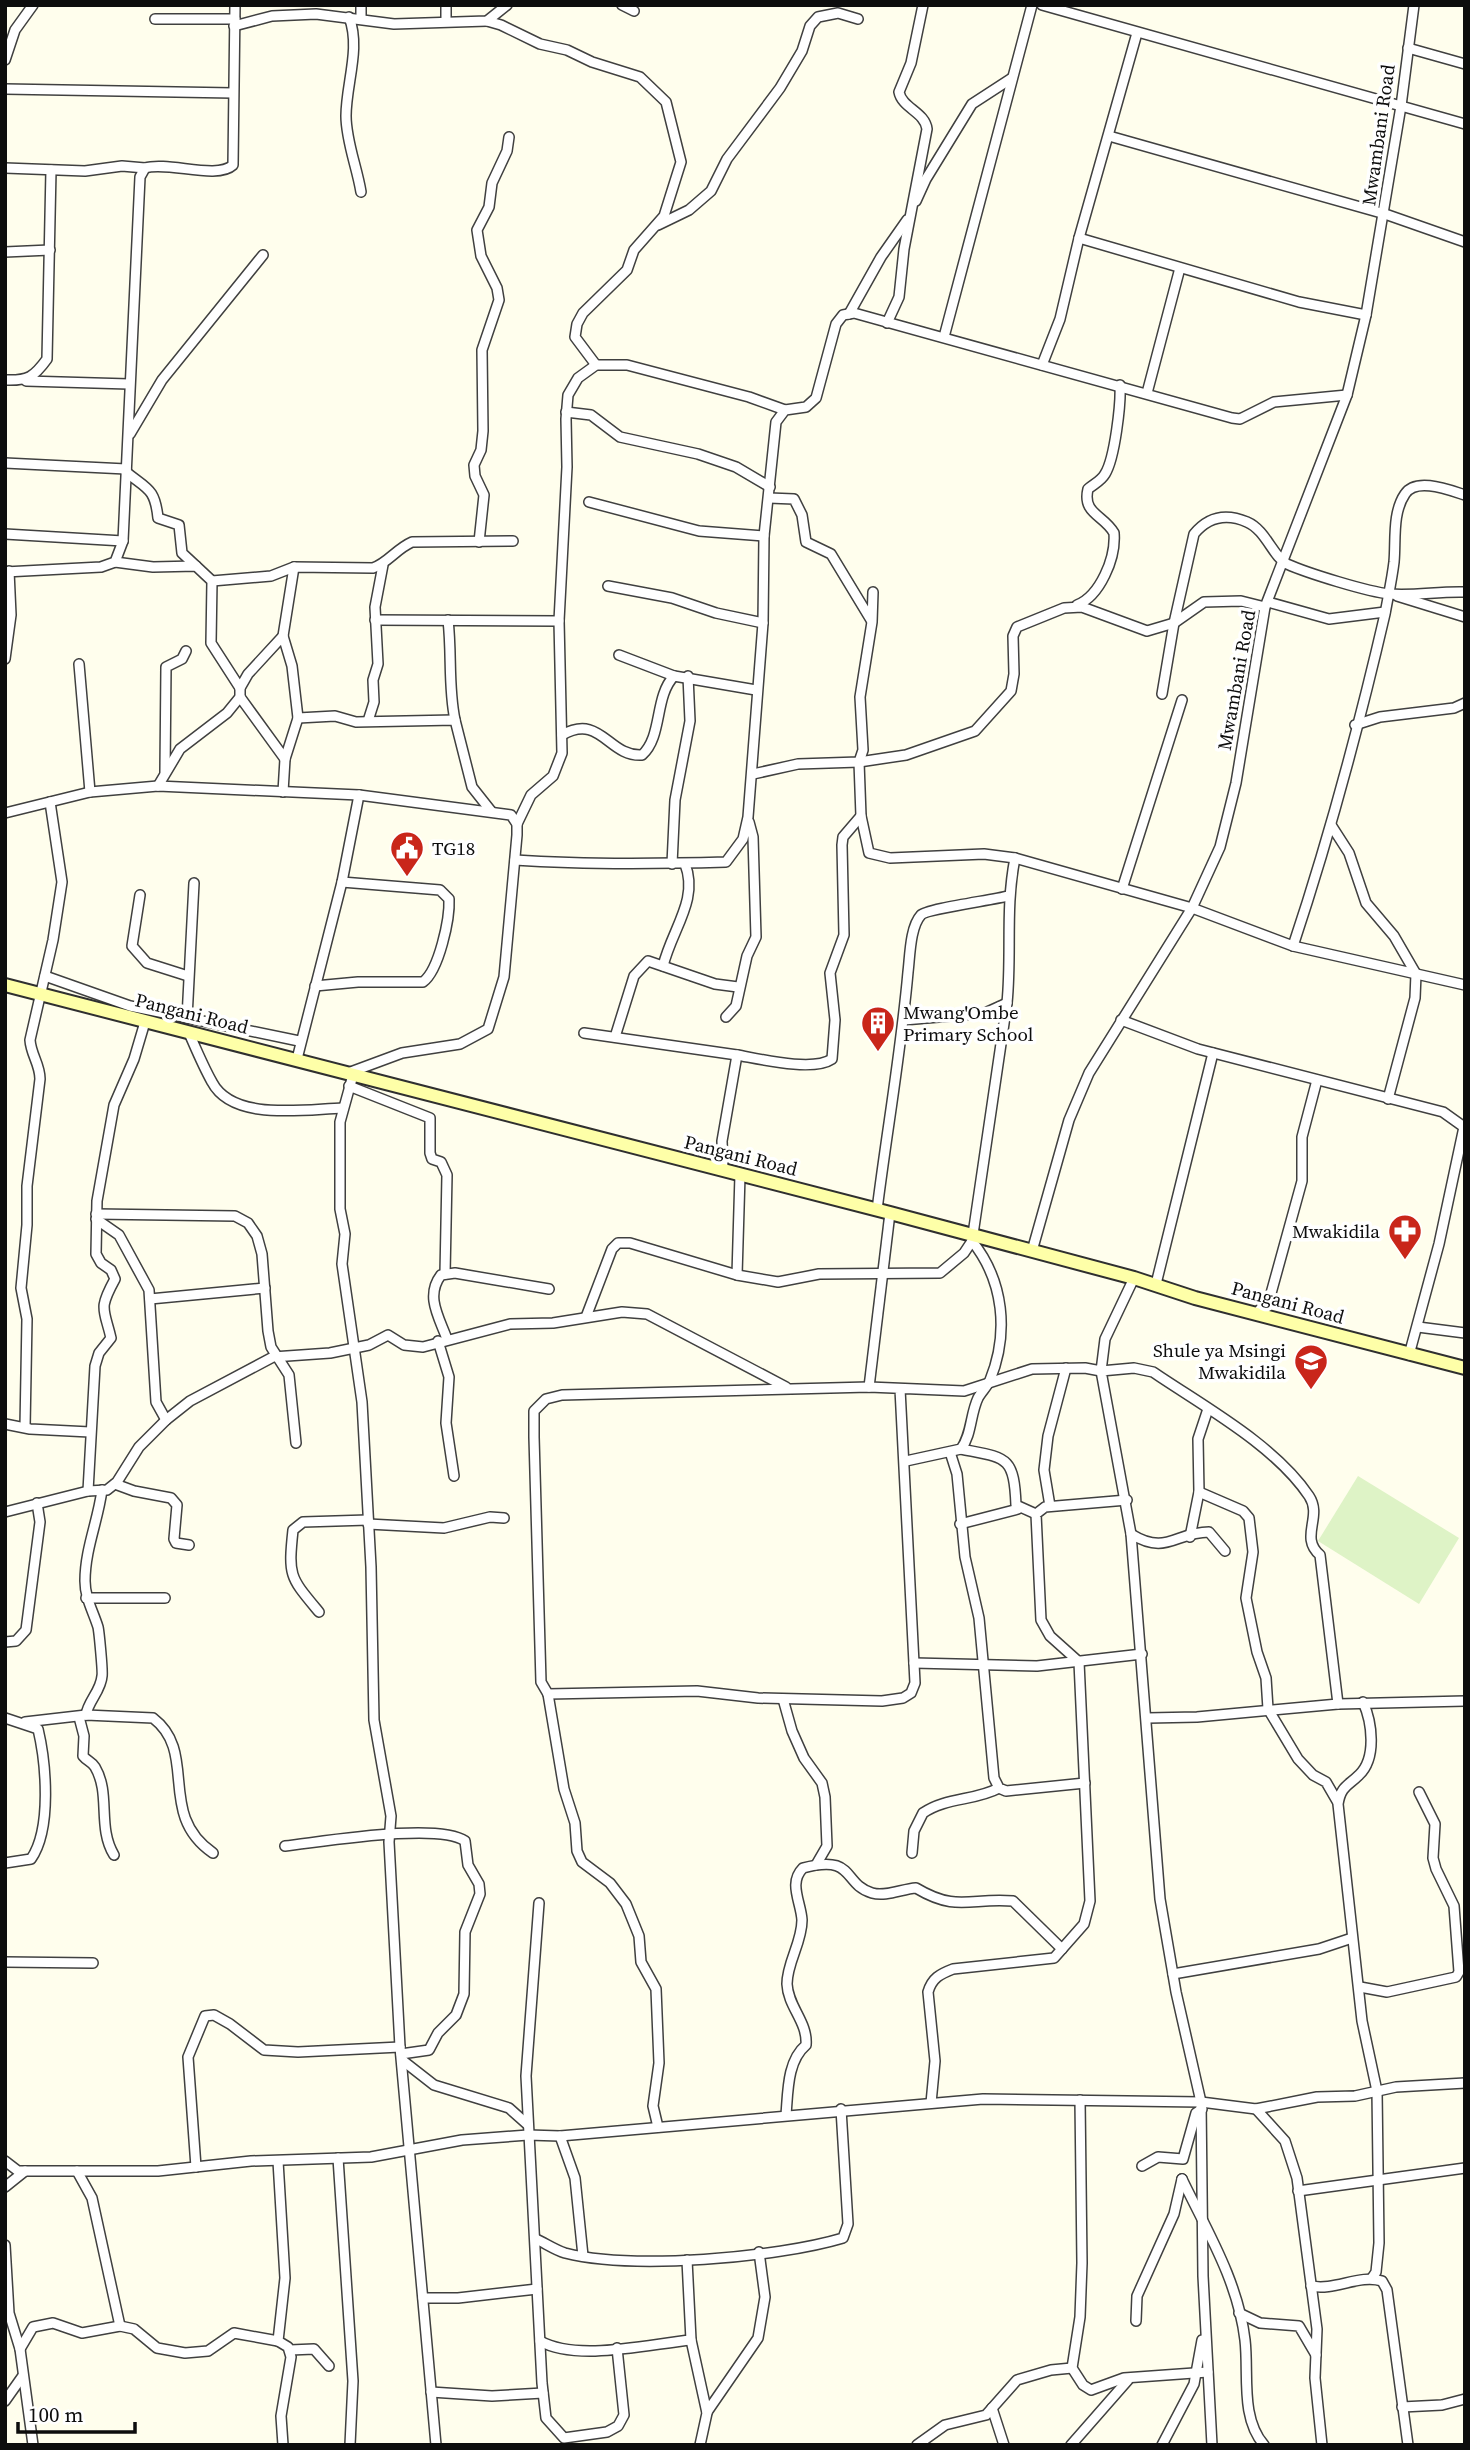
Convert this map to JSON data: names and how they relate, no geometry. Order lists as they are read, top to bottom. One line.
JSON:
{"streets":{"main road":["Pangani Road"],"street":["Mwambani Road"]},"crossings":[["Mwambani Road","Pangani Road"]],"places":{"public building":["TG18"],"building":["Mwang'Ombe Primary School"],"pharmacy":["Mwakidila"],"school or university":["Shule ya Msingi Mwakidila"]},"scale_bar":"100 m"}
